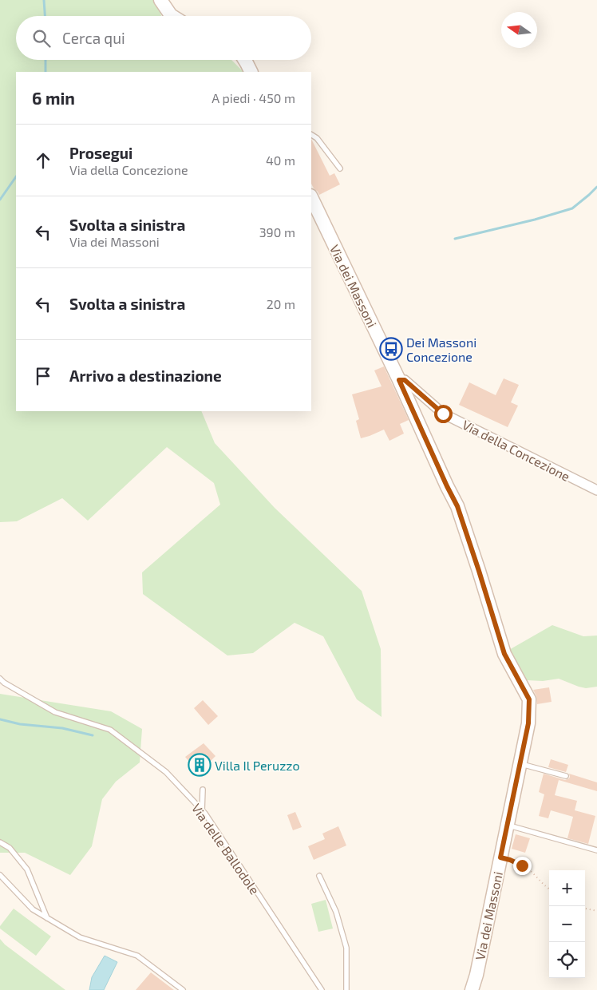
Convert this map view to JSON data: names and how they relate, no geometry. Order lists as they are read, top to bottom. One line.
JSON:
{"streets":{"street":["Via dei Massoni","Via della Concezione"],"lane":["Via delle Ballodole"]},"crossings":[["Via dei Massoni","Via della Concezione"]],"places":{"bus stop":["Dei Massoni Concezione"],"building":["Villa Il Peruzzo"]},"north":"left","page":{"search":"Cerca qui","heading":["6 min","A piedi · 450 m"],"list":[["Prosegui","Via della Concezione","40 m"],["Svolta a sinistra","Via dei Massoni","390 m"],["Svolta a sinistra","20 m"],"Arrivo a destinazione"],"map_buttons":["+","−"]}}
